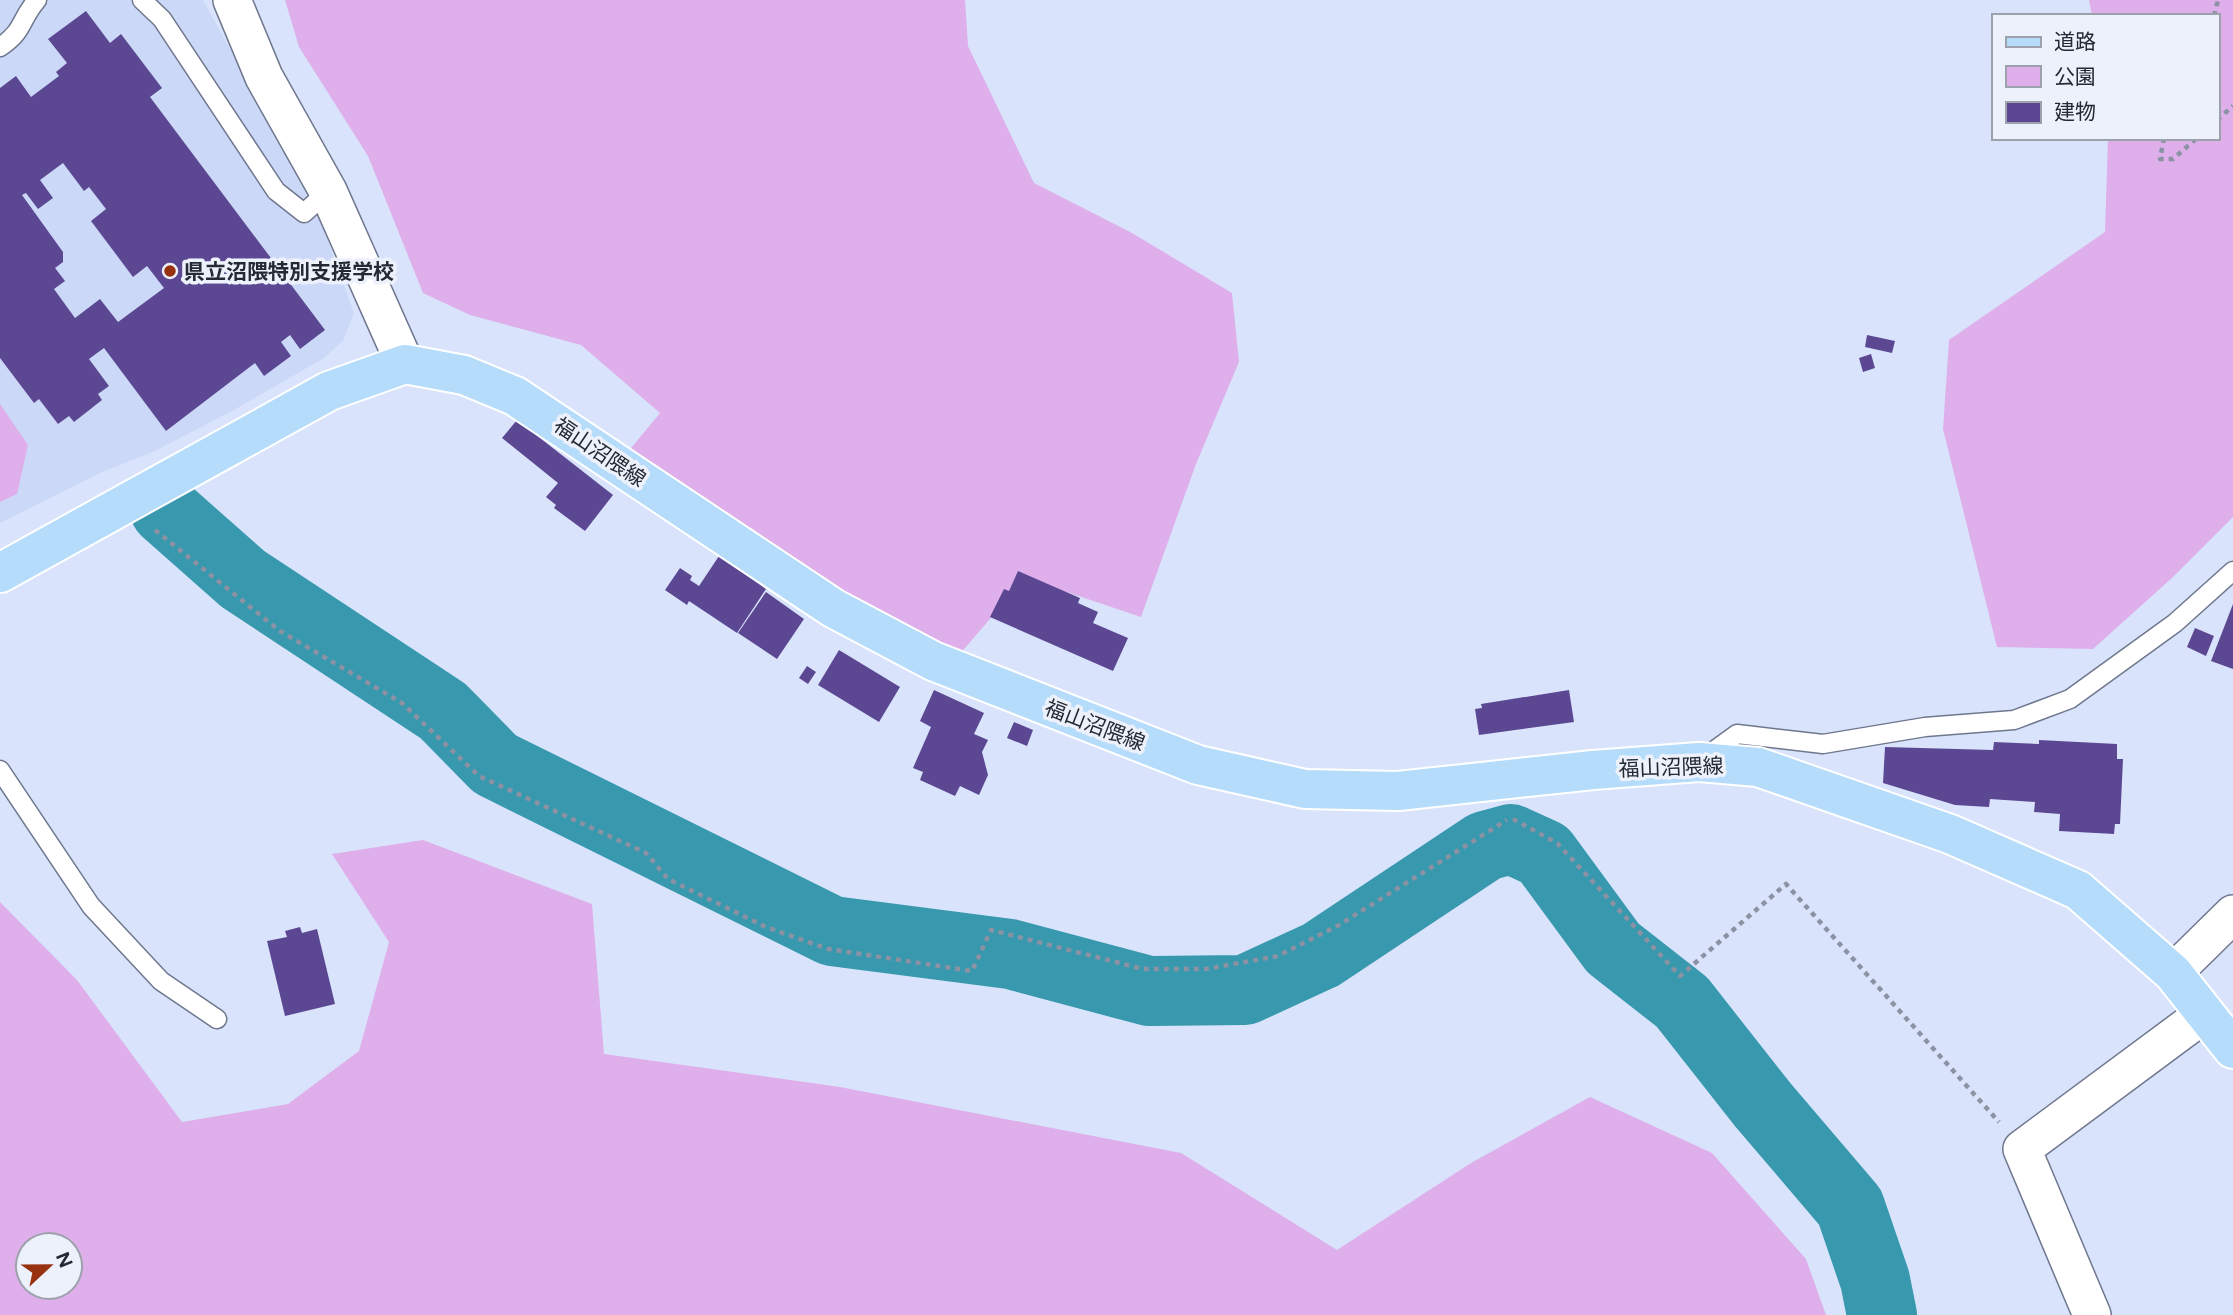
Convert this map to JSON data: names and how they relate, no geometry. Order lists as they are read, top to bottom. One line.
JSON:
{"streets":{"main road":["福山沼隈線"]},"places":["県立沼隈特別支援学校"],"legend":["道路","公園","建物"],"north":"right"}
